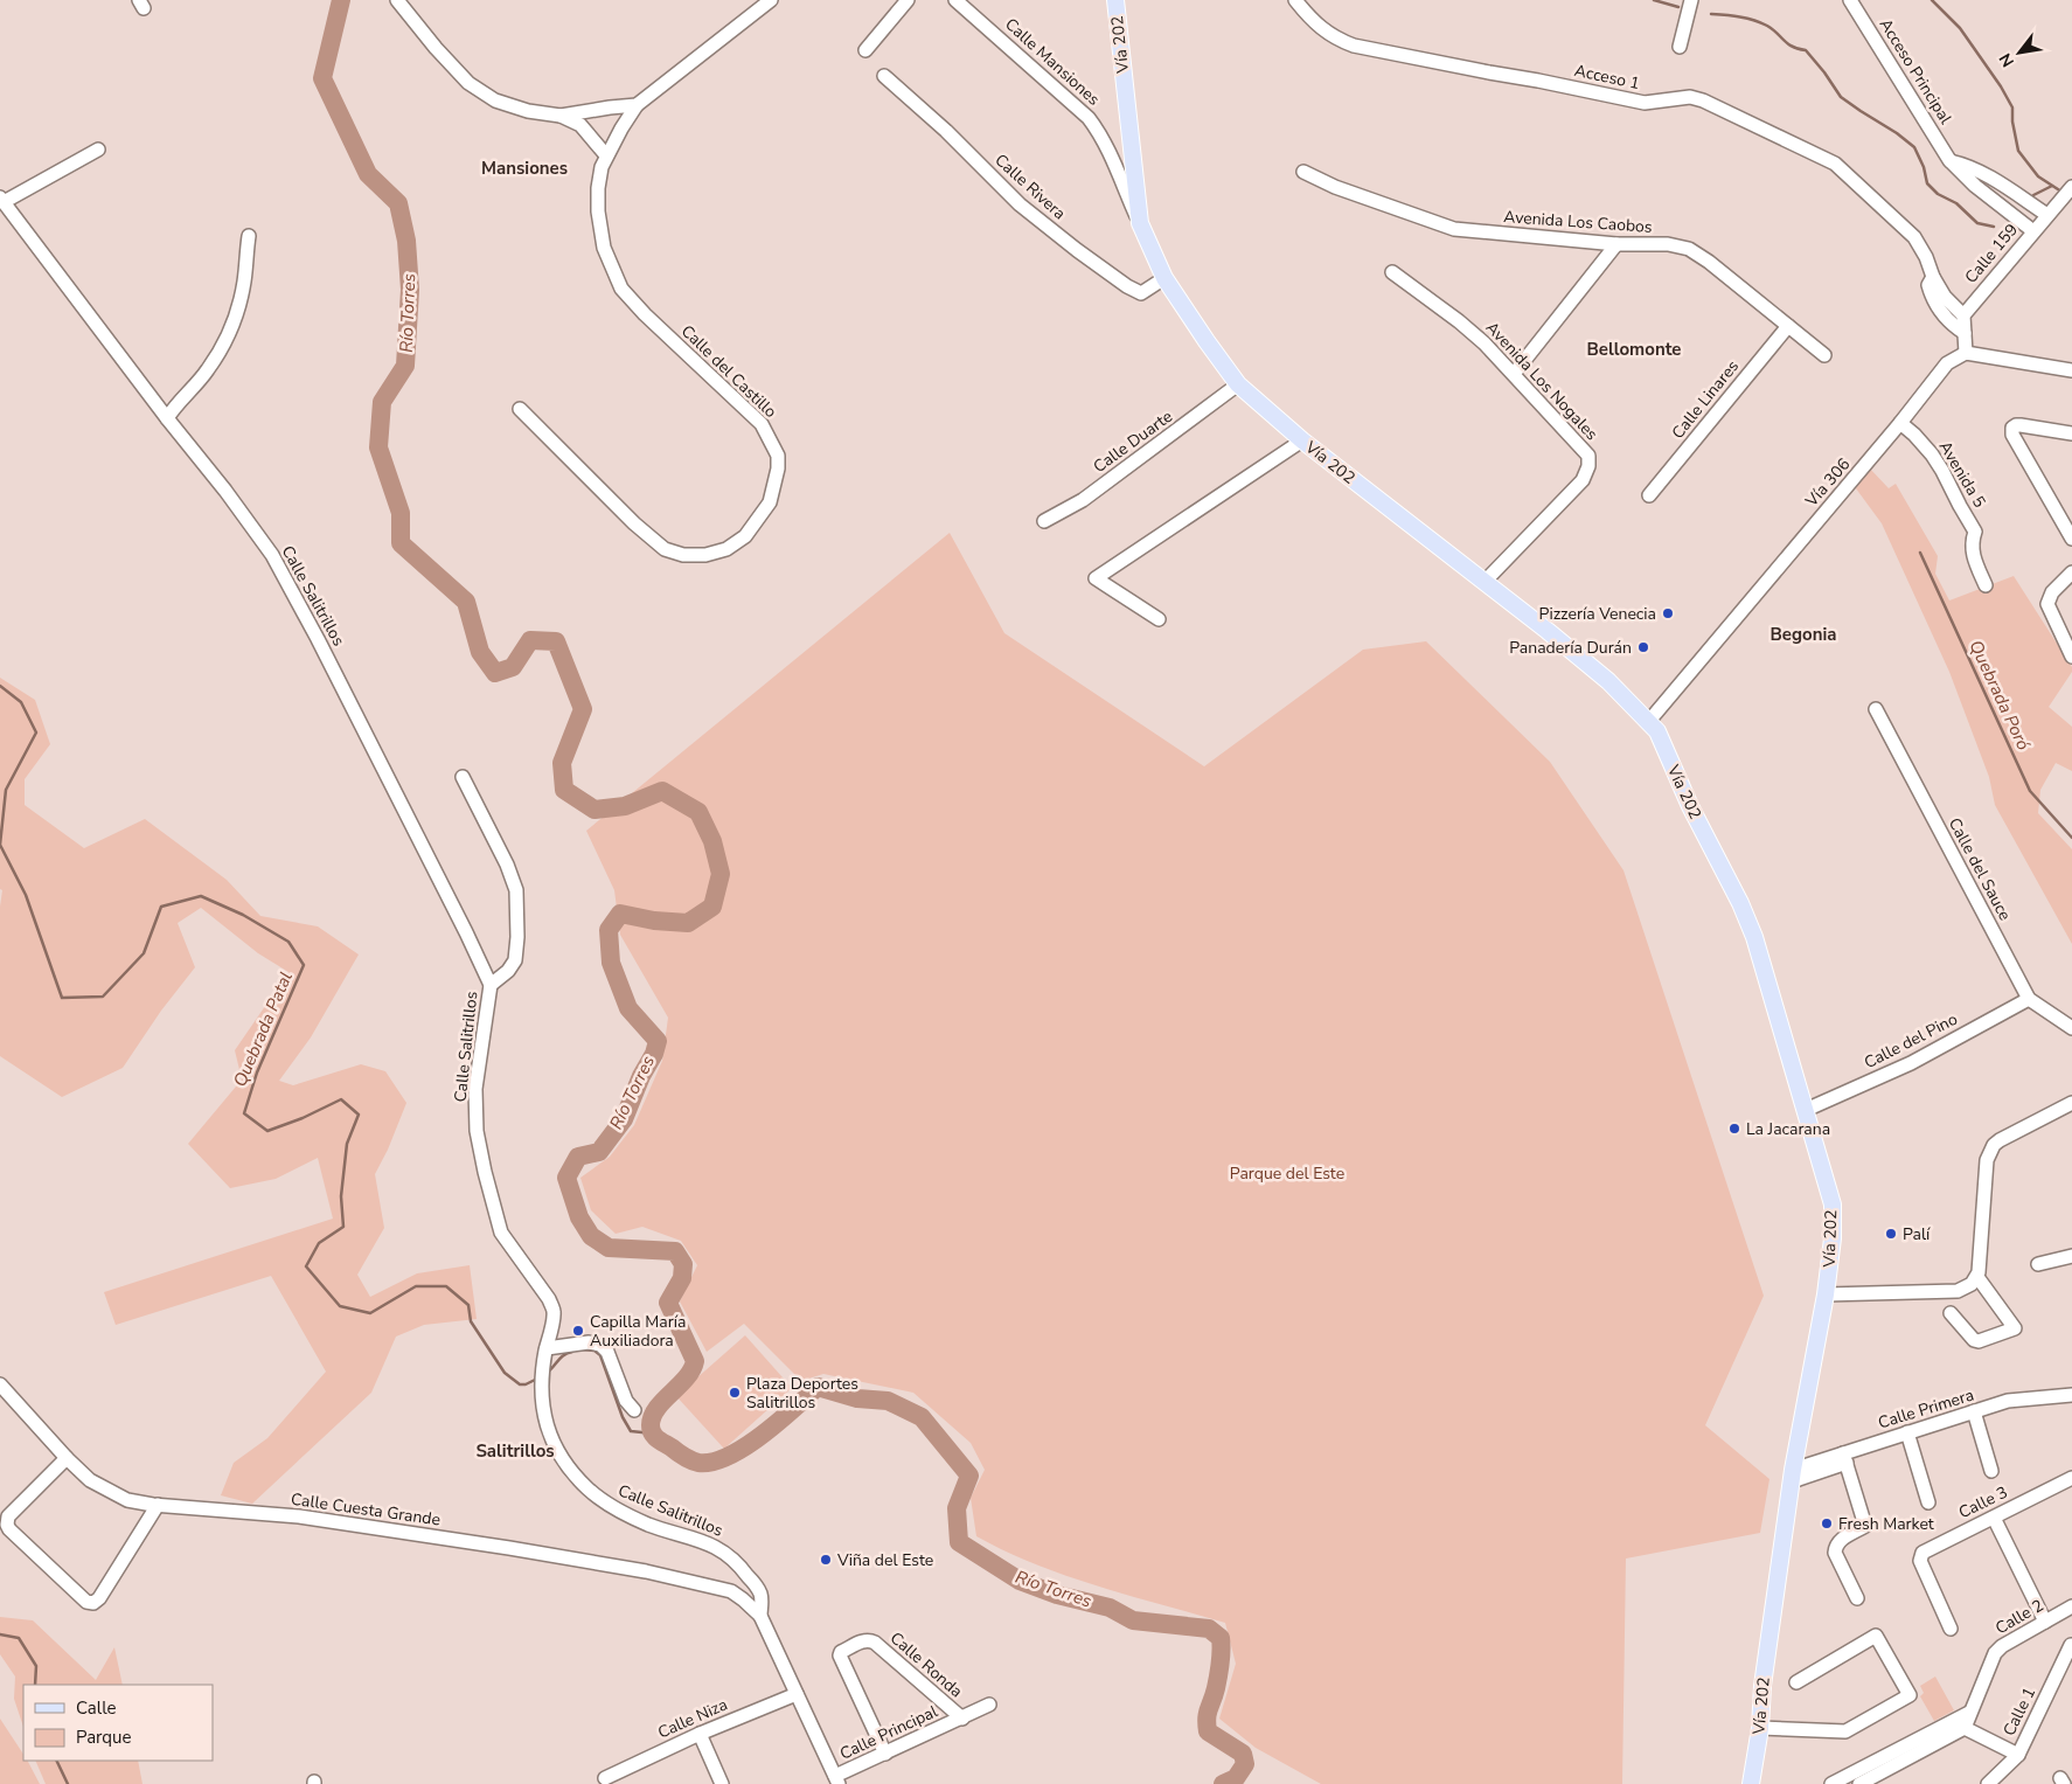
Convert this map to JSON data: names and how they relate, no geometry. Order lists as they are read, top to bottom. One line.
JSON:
{"streets":{"main road":["Vía 202"],"street":["Calle Mansiones","Acceso Principal","Acceso 1","Calle Rivera","Avenida Los Caobos","Calle 159","Calle del Castillo","Avenida Los Nogales","Calle Linares","Calle Duarte","Avenida 5","Vía 306","Calle Salitrillos","Calle del Sauce","Calle del Pino","Calle Primera","Calle 3","Calle Cuesta Grande","Calle 2","Calle Ronda","Calle 1","Calle Niza","Calle Principal"]},"crossings":[["Vía 202","Calle Mansiones"],["Vía 202","Calle Rivera"],["Vía 202","Avenida Los Nogales"],["Vía 202","Calle Duarte"],["Vía 202","Vía 306"],["Vía 202","Calle del Pino"],["Vía 202","Calle Primera"],["Acceso Principal","Calle 159"],["Acceso 1","Calle 159"],["Avenida Los Caobos","Calle Linares"],["Avenida 5","Vía 306"],["Calle Salitrillos","Calle Cuesta Grande"],["Calle Salitrillos","Calle Niza"],["Calle Salitrillos","Calle Principal"],["Calle del Sauce","Calle del Pino"],["Calle Ronda","Calle Principal"]],"districts":["Mansiones","Bellomonte","Begonia","Salitrillos"],"water":["Río Torres","Quebrada Poró","Quebrada Patal"],"parks":["Parque del Este"],"places":["Pizzería Venecia","Panadería Durán","La Jacarana","Palí","Capilla María Auxiliadora","Plaza Deportes Salitrillos","Fresh Market","Viña del Este"],"legend":["Calle","Parque"],"north":"bottom left"}
